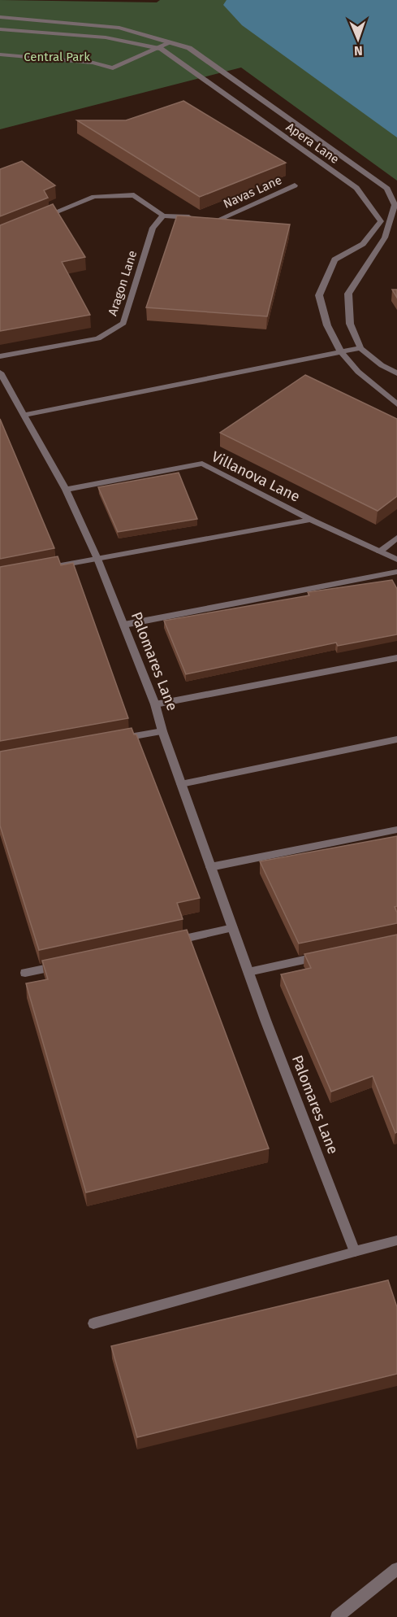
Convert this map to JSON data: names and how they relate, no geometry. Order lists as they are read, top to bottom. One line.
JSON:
{"streets":{"street":["Apera Lane","Navas Lane","Aragon Lane","Villanova Lane","Palomares Lane"]},"crossings":[["Villanova Lane","Palomares Lane"]],"parks":["Central Park"],"north":"bottom"}
